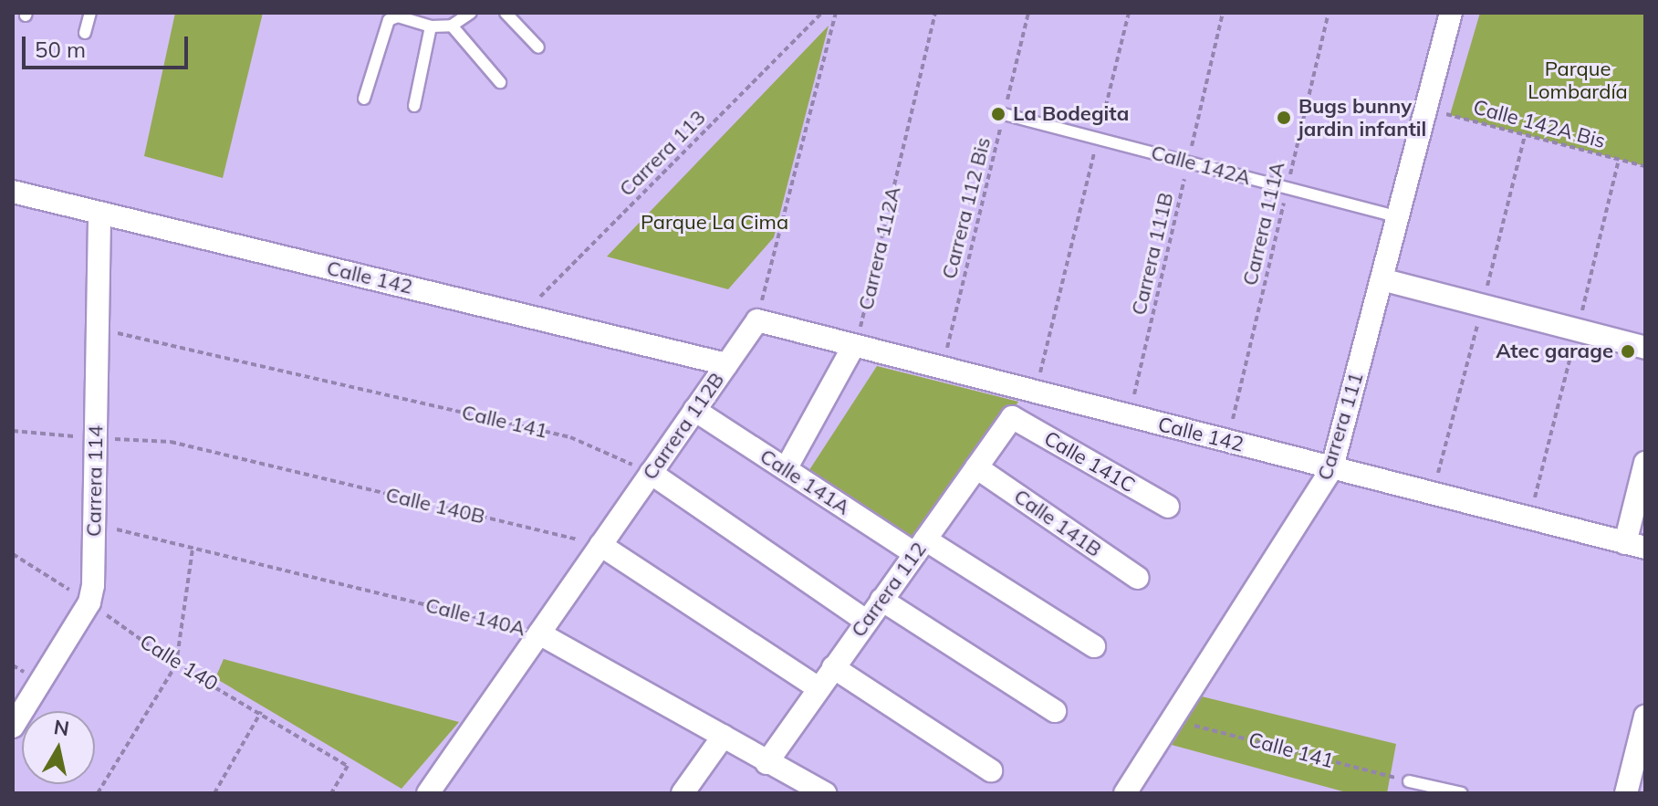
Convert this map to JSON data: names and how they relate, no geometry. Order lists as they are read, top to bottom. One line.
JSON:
{"streets":{"street":["Calle 142","Carrera 112B","Carrera 111","Calle 141C","Carrera 114","Calle 141A","Calle 141B","Carrera 112","Calle 140A"],"lane":["Calle 142A"],"path":["Calle 142A Bis","Carrera 113","Carrera 112 Bis","Carrera 111A","Carrera 112A","Carrera 111B","Calle 141","Calle 140B","Calle 140"]},"crossings":[["Calle 142A Bis","Carrera 111"],["Carrera 113","Calle 142"],["Calle 142A","Carrera 112 Bis"],["Calle 142A","Carrera 111A"],["Calle 142A","Carrera 111B"],["Calle 142A","Carrera 111"],["Carrera 112 Bis","Calle 142"],["Carrera 111A","Calle 142"],["Carrera 112A","Calle 142"],["Carrera 111B","Calle 142"],["Calle 142","Carrera 112B"],["Calle 142","Carrera 111"],["Calle 142","Carrera 114"],["Calle 141","Carrera 112B"],["Calle 141","Carrera 111"],["Calle 141","Carrera 114"],["Carrera 112B","Calle 141A"],["Carrera 112B","Calle 140B"],["Carrera 112B","Calle 140A"],["Calle 141C","Carrera 112"],["Carrera 114","Calle 140B"],["Carrera 114","Calle 140A"],["Carrera 114","Calle 140"],["Calle 141A","Carrera 112"],["Calle 141B","Carrera 112"],["Carrera 112","Calle 140A"]],"parks":["Parque Lombardía","Parque La Cima"],"places":["La Bodegita","Bugs bunny jardin infantil","Atec garage"],"scale_bar":"50 m","north":"top"}
